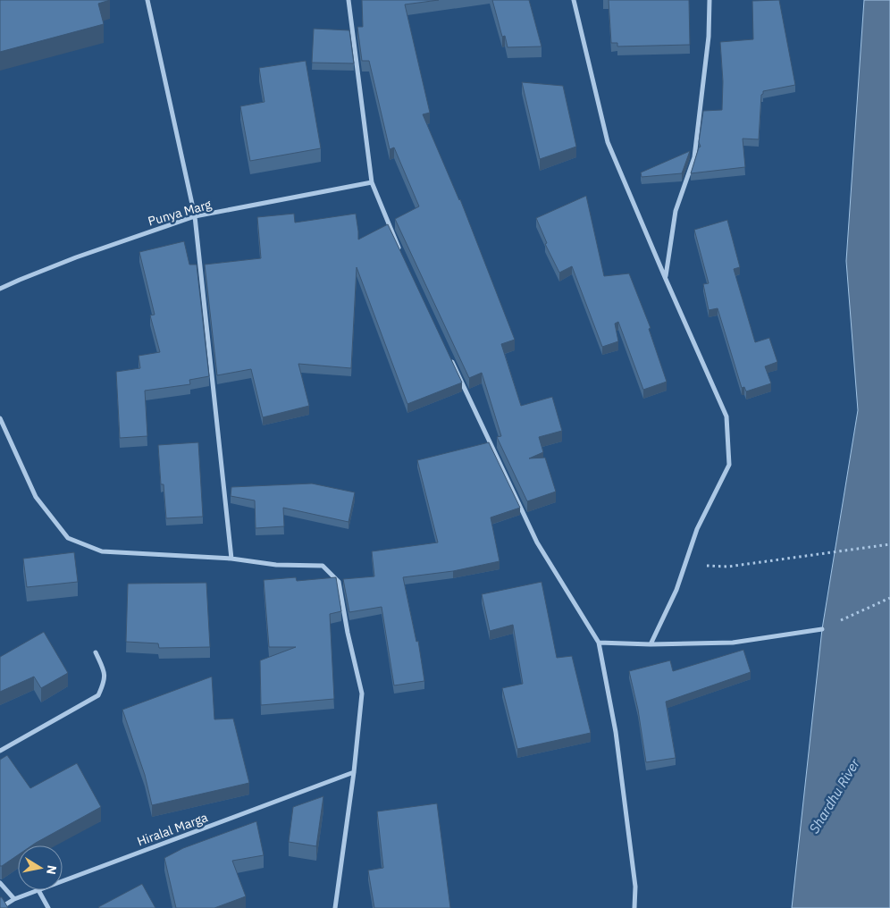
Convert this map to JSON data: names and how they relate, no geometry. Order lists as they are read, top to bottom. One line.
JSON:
{"streets":{"street":["Punya Marg","Hiralal Marga"]},"water":["Shardhu River"],"north":"right"}
